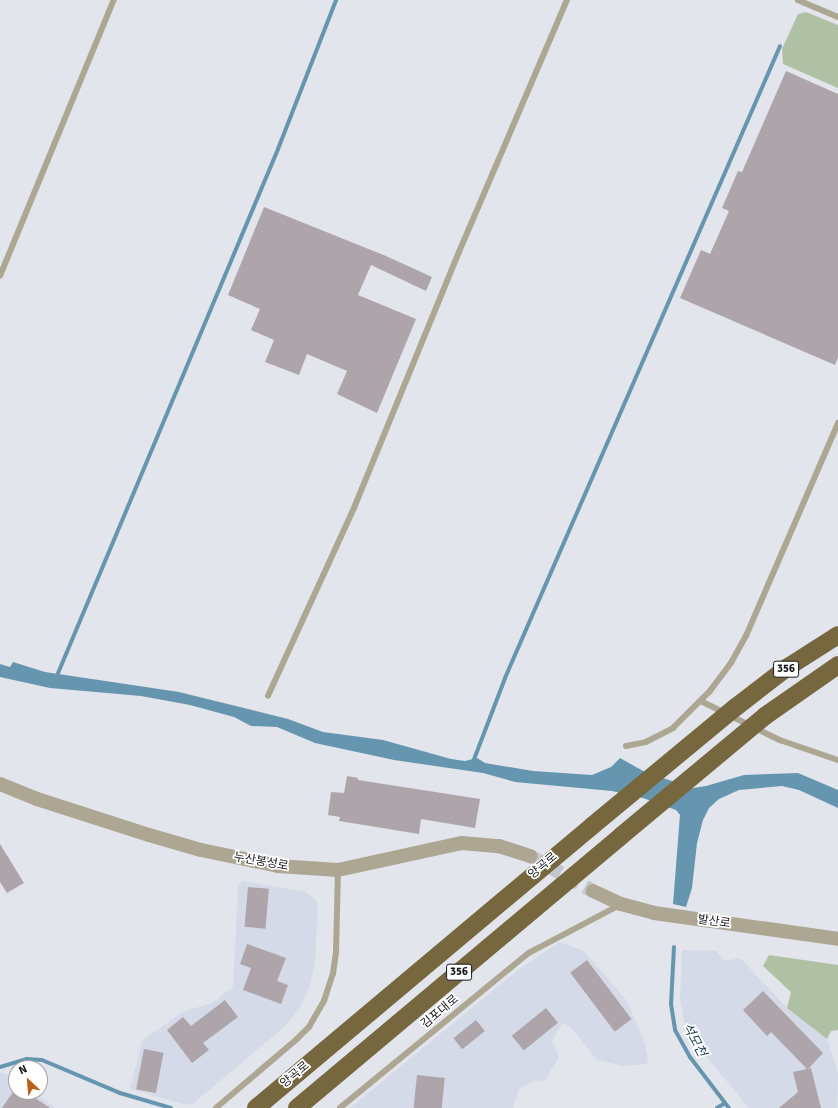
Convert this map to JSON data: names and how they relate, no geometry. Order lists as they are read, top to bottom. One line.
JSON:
{"streets":{"highway":["356","양곡로"],"street":["누산봉성로","발산로"],"lane":["김포대로"]},"crossings":[["발산로","김포대로"]],"water":["석모천"],"north":"top left"}
